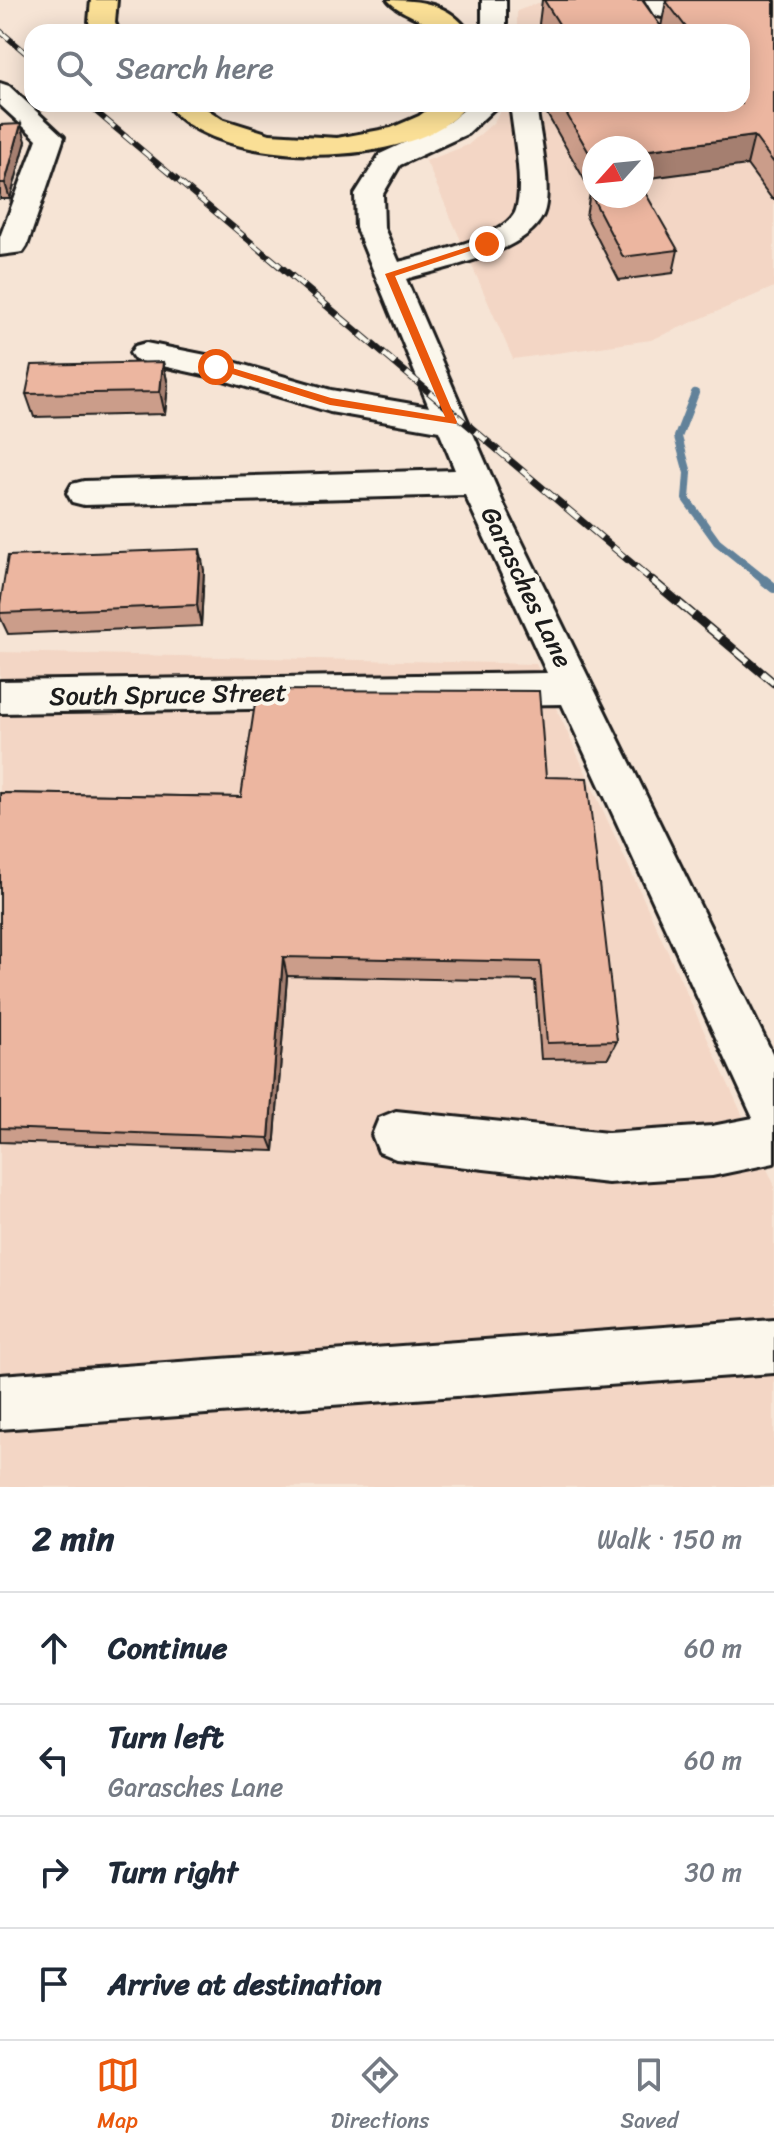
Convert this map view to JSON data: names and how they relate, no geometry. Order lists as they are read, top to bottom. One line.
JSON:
{"streets":{"street":["Garasches Lane","South Spruce Street"]},"crossings":[["Garasches Lane","South Spruce Street"]],"north":"bottom left","page":{"search":"Search here","heading":["2 min","Walk · 150 m"],"list":[["Continue","60 m"],["Turn left","Garasches Lane","60 m"],["Turn right","30 m"],"Arrive at destination"],"nav":["Map","Directions","Saved"]}}
